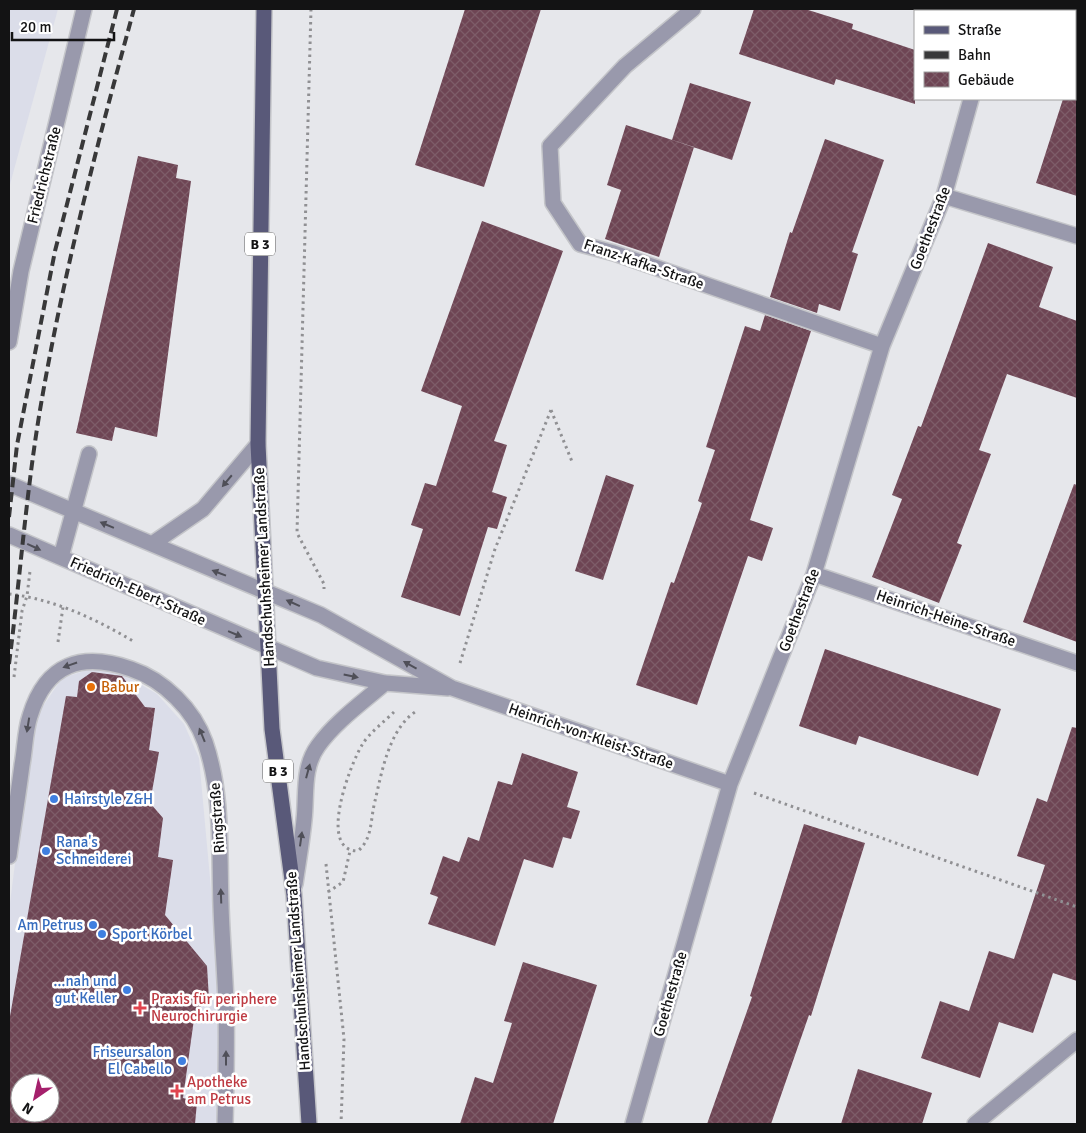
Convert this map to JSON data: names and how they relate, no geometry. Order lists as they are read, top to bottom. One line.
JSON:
{"streets":{"main road":["B 3","Handschuhsheimer Landstraße"],"street":["Friedrichstraße","Goethestraße","Franz-Kafka-Straße","Friedrich-Ebert-Straße","Heinrich-Heine-Straße","Heinrich-von-Kleist-Straße","Ringstraße"]},"crossings":[["Goethestraße","Franz-Kafka-Straße"],["Goethestraße","Heinrich-Heine-Straße"],["Goethestraße","Heinrich-von-Kleist-Straße"],["Handschuhsheimer Landstraße","Friedrich-Ebert-Straße"],["Handschuhsheimer Landstraße","Heinrich-von-Kleist-Straße"],["Friedrich-Ebert-Straße","Heinrich-von-Kleist-Straße"]],"places":{"other":["Babur","Hairstyle Z&H","Rana's Schneiderei","Am Petrus","Sport Körbel","…nah und gut Keller","Friseursalon El Cabello"],"health":["Praxis für periphere Neurochirurgie","Apotheke am Petrus"]},"legend":["Straße","Bahn","Gebäude"],"scale_bar":"20 m","north":"bottom left"}
